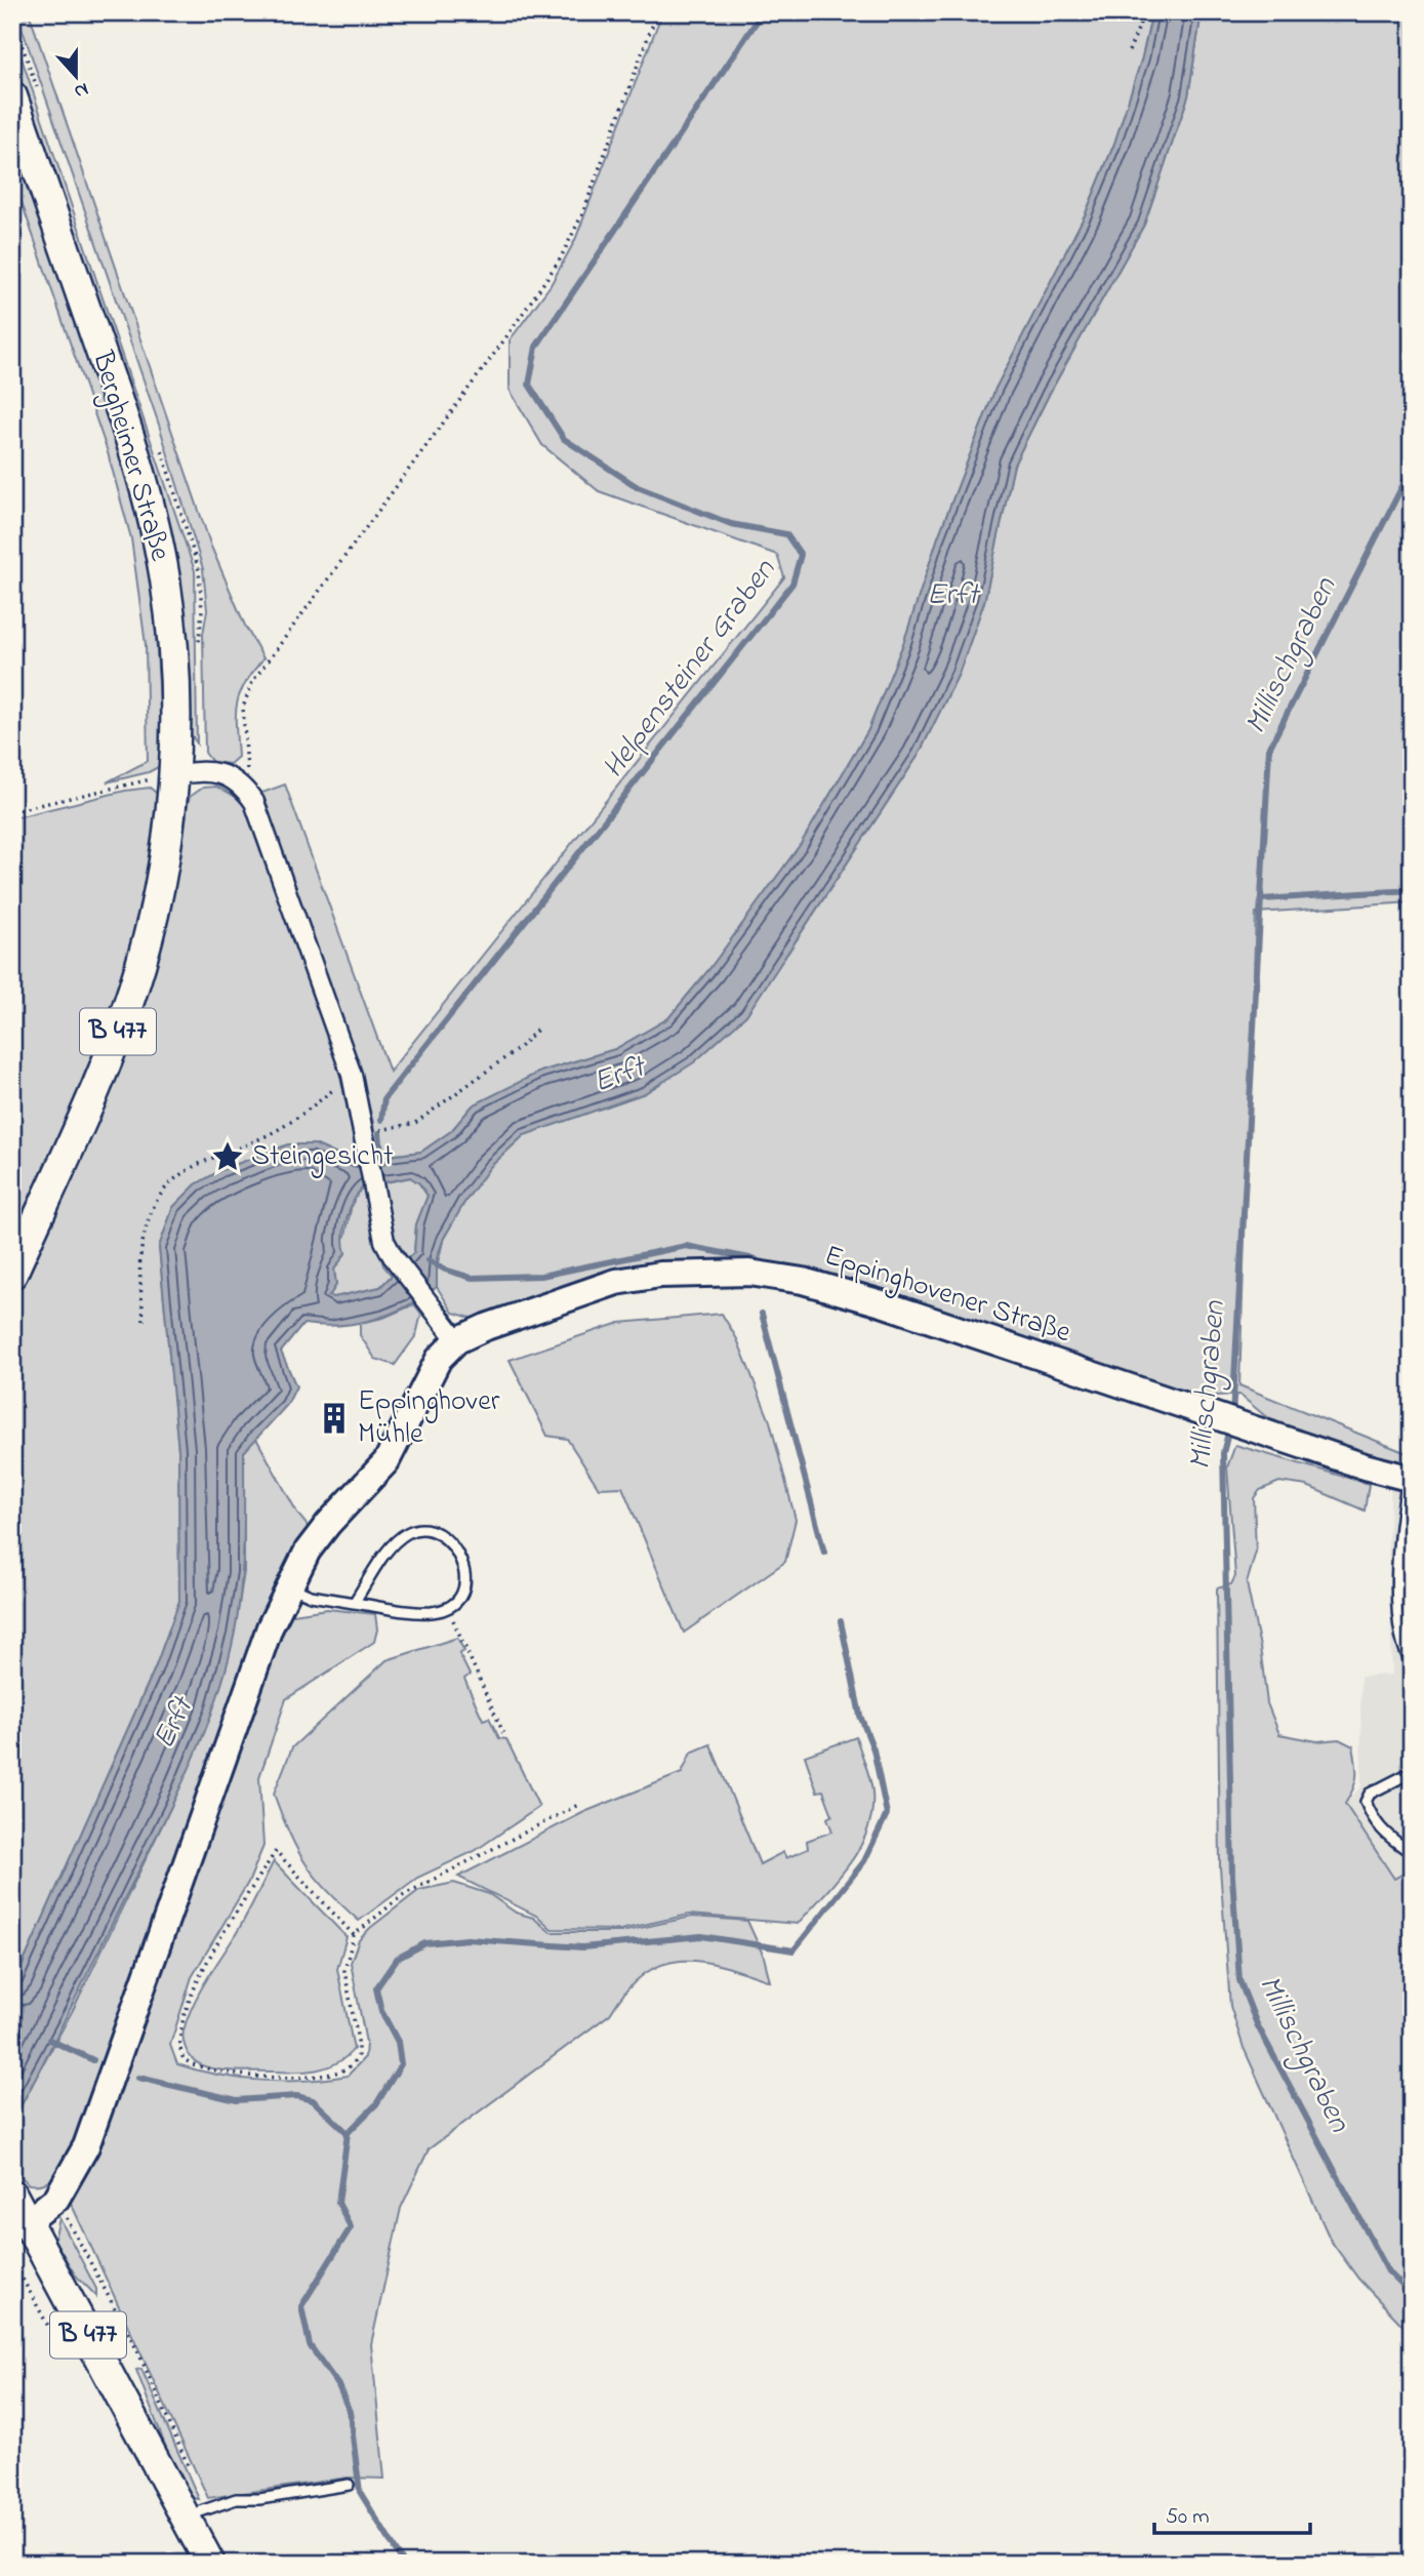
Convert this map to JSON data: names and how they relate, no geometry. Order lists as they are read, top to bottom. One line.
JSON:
{"streets":{"main road":["Bergheimer Straße","B 477","Eppinghovener Straße"]},"water":["Erft","Millischgraben","Helpensteiner Graben"],"places":{"place":["Steingesicht"],"building":["Eppinghover Mühle"]},"scale_bar":"50 m","north":"bottom"}
